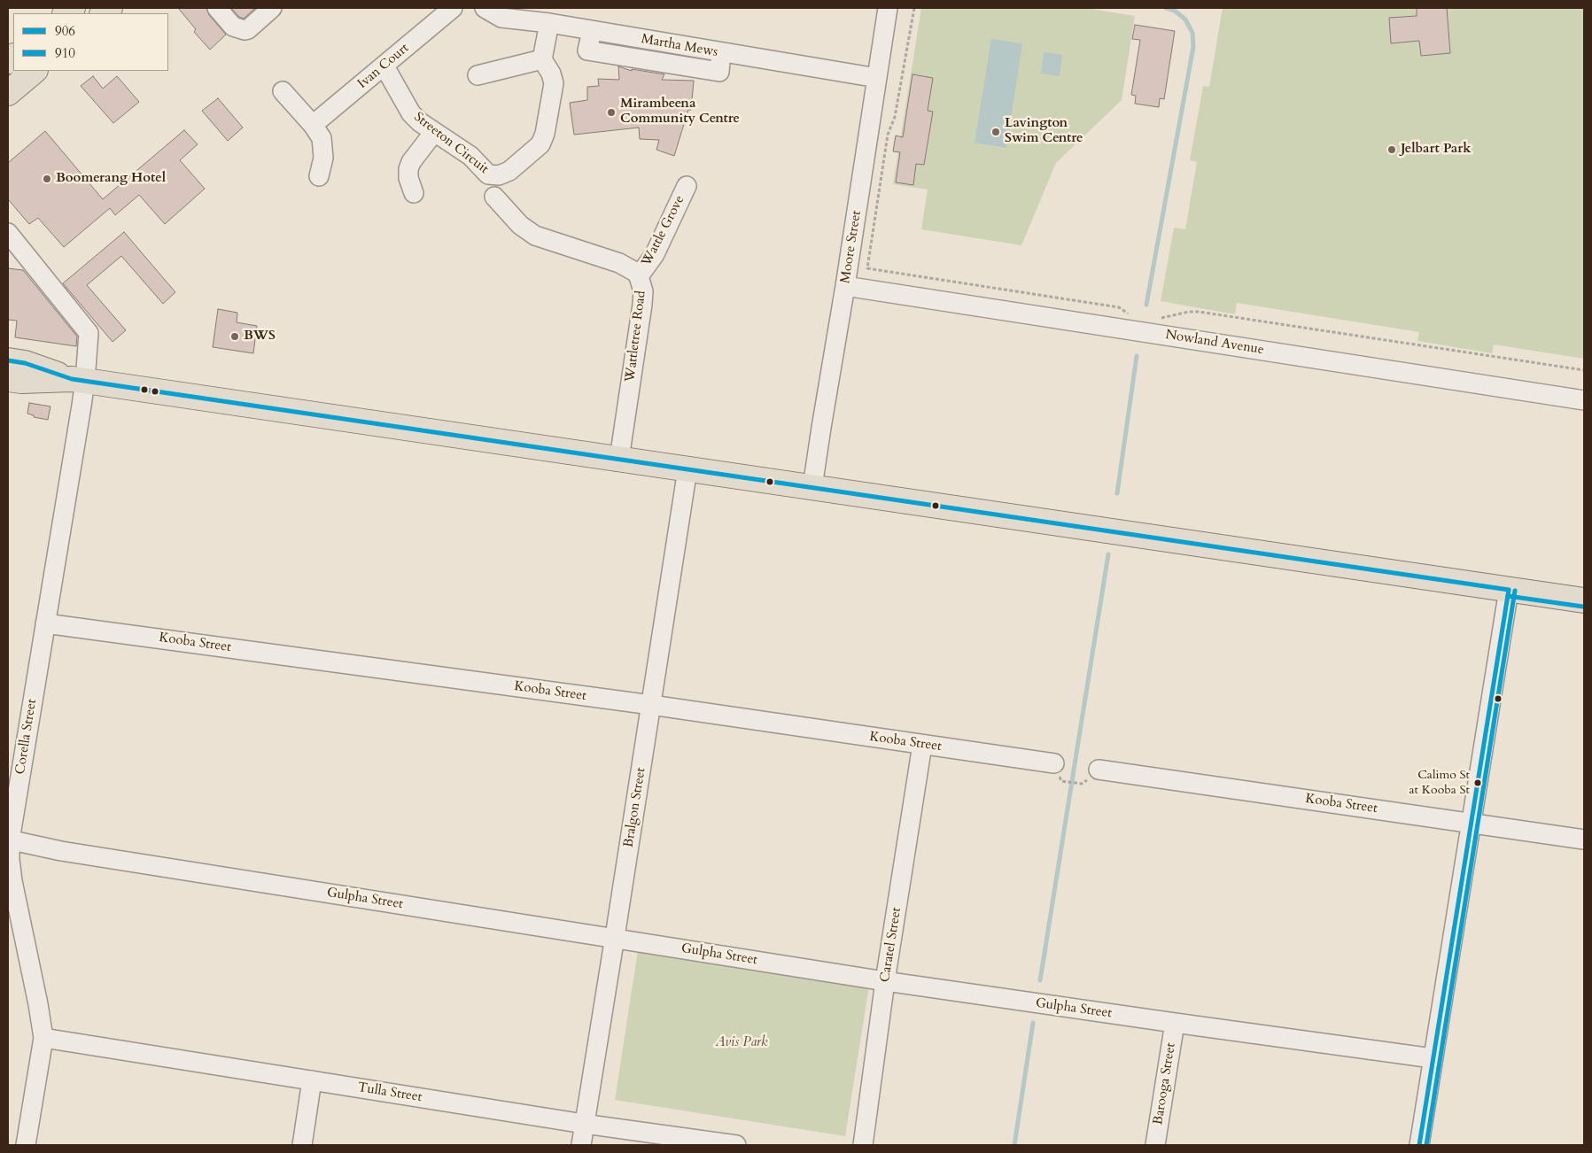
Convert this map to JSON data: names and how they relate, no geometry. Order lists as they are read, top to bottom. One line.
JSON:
{"streets":{"street":["Martha Mews","Ivan Court","Streeton Circuit","Wattle Grove","Moore Street","Wattletree Road","Nowland Avenue","Kooba Street","Corella Street","Bralgon Street","Gulpha Street","Caratel Street","Barooga Street","Tulla Street"]},"crossings":[["Martha Mews","Moore Street"],["Ivan Court","Streeton Circuit"],["Wattle Grove","Wattletree Road"],["Moore Street","Nowland Avenue"],["Kooba Street","Corella Street"],["Kooba Street","Bralgon Street"],["Kooba Street","Caratel Street"],["Corella Street","Gulpha Street"],["Corella Street","Tulla Street"],["Bralgon Street","Gulpha Street"],["Bralgon Street","Tulla Street"],["Gulpha Street","Caratel Street"],["Gulpha Street","Barooga Street"]],"parks":["Avis Park"],"places":["Mirambeena Community Centre","Lavington Swim Centre","Jelbart Park","Boomerang Hotel","BWS","Calimo St at Kooba St"],"lines":["transit line 906","transit line 910"],"legend":["906","910"]}
